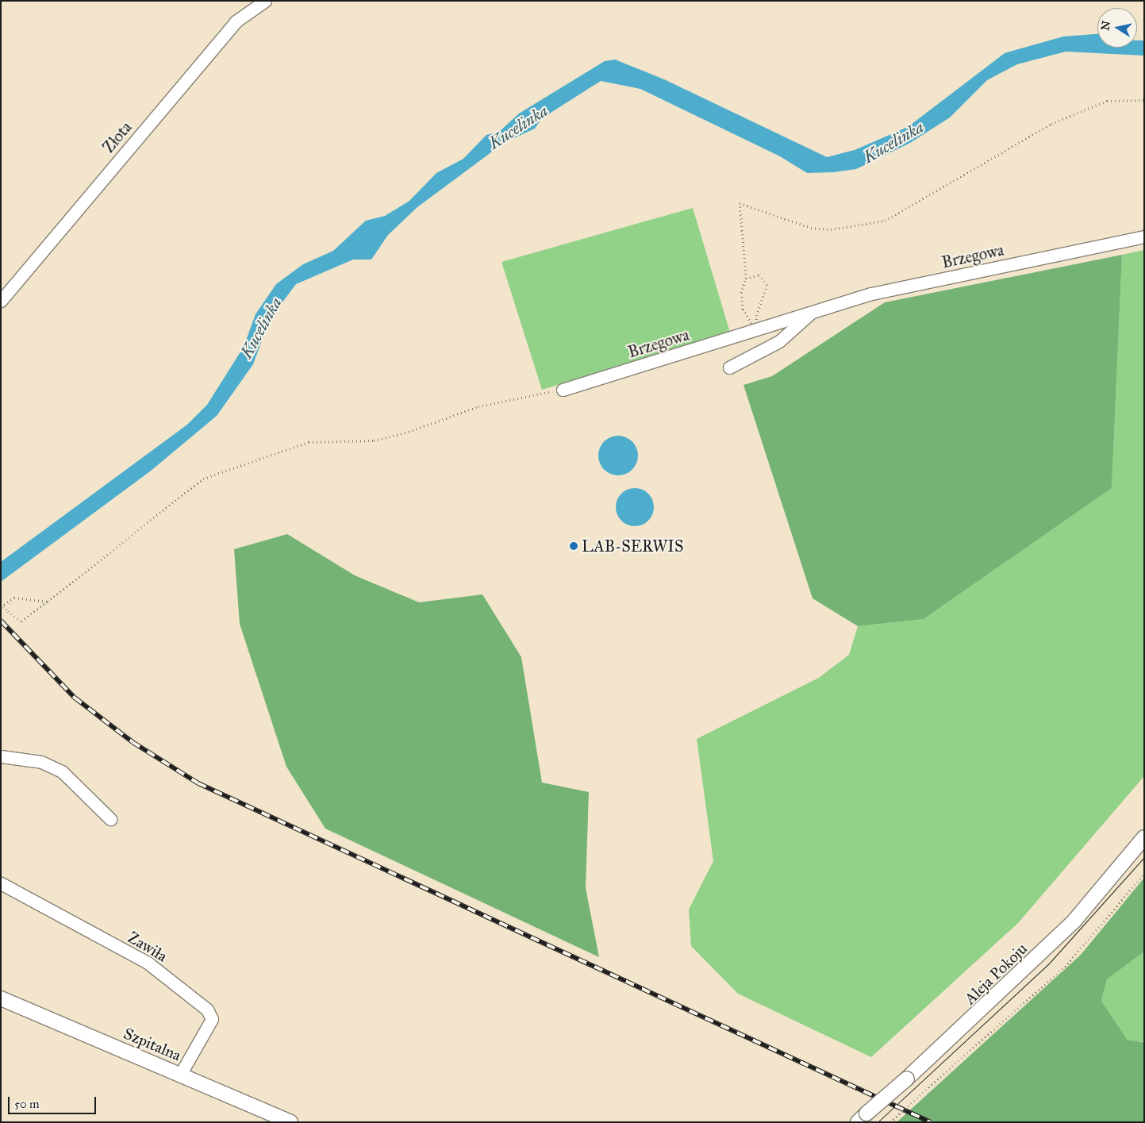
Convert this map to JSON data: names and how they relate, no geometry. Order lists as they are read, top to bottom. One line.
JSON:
{"streets":{"street":["Złota","Brzegowa","Zawiła","Aleja Pokoju","Szpitalna"]},"crossings":[["Zawiła","Szpitalna"]],"water":["Kucelinka"],"places":["LAB-SERWIS"],"scale_bar":"50 m","north":"left"}
